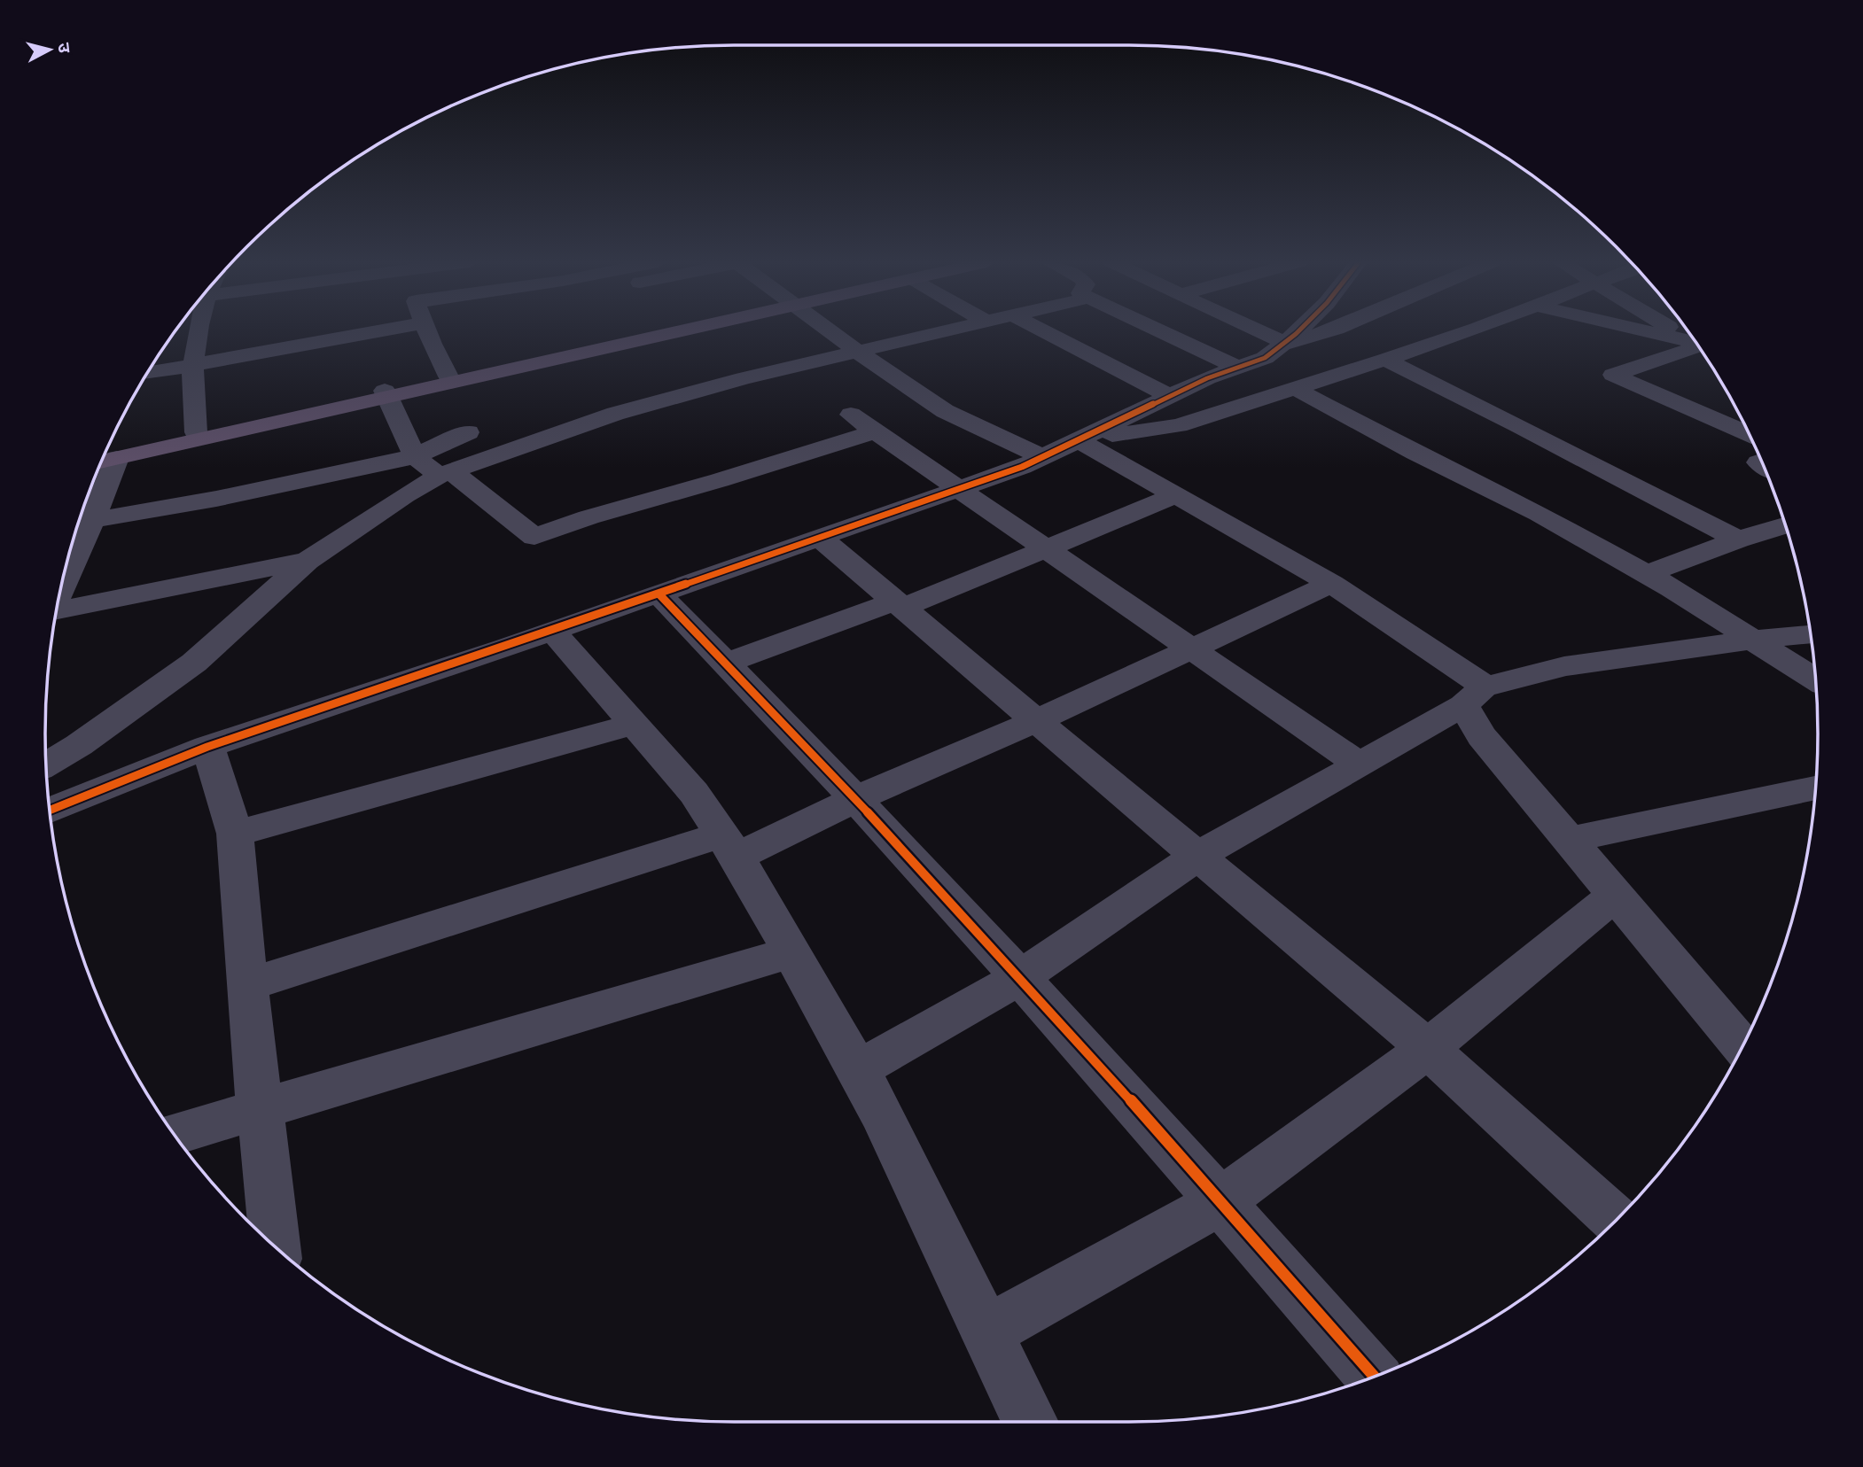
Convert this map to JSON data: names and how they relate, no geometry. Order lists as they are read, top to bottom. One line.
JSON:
{"north":"right"}
